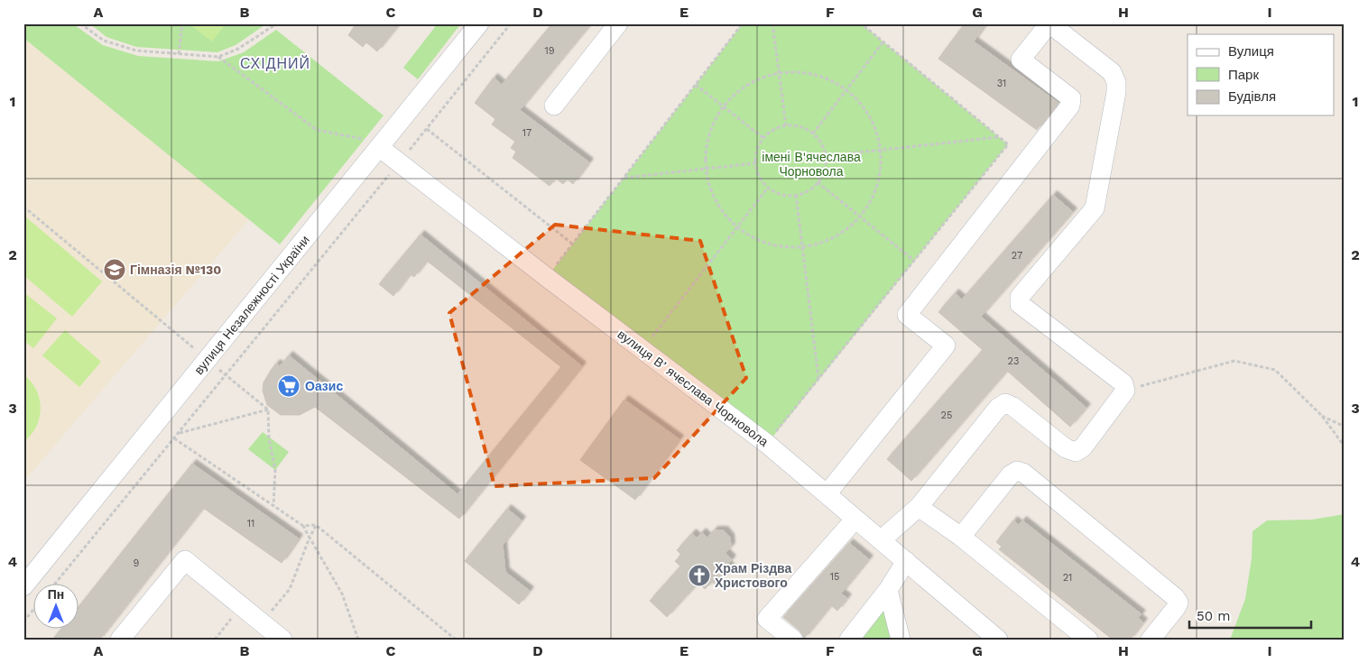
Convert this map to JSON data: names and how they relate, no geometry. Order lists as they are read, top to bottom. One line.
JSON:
{"streets":{"street":["вулиця Незалежності України","вулиця Вʼячеслава Чорновола"]},"crossings":[["вулиця Незалежності України","вулиця Вʼячеслава Чорновола"]],"districts":["СХІДНИЙ"],"parks":["імені В'ячеслава Чорновола"],"places":{"school or university":["Гімназія №130"],"supermarket":["Оазис"],"church":["Храм Різдва Христового"]},"house_numbers":["19","31","17","27","23","25","11","9","15","21"],"legend":["Вулиця","Парк","Будівля"],"scale_bar":"50 m","north":"top","grid":{"columns":["A","B","C","D","E","F","G","H","I"],"rows":["1","2","3","4"]}}
